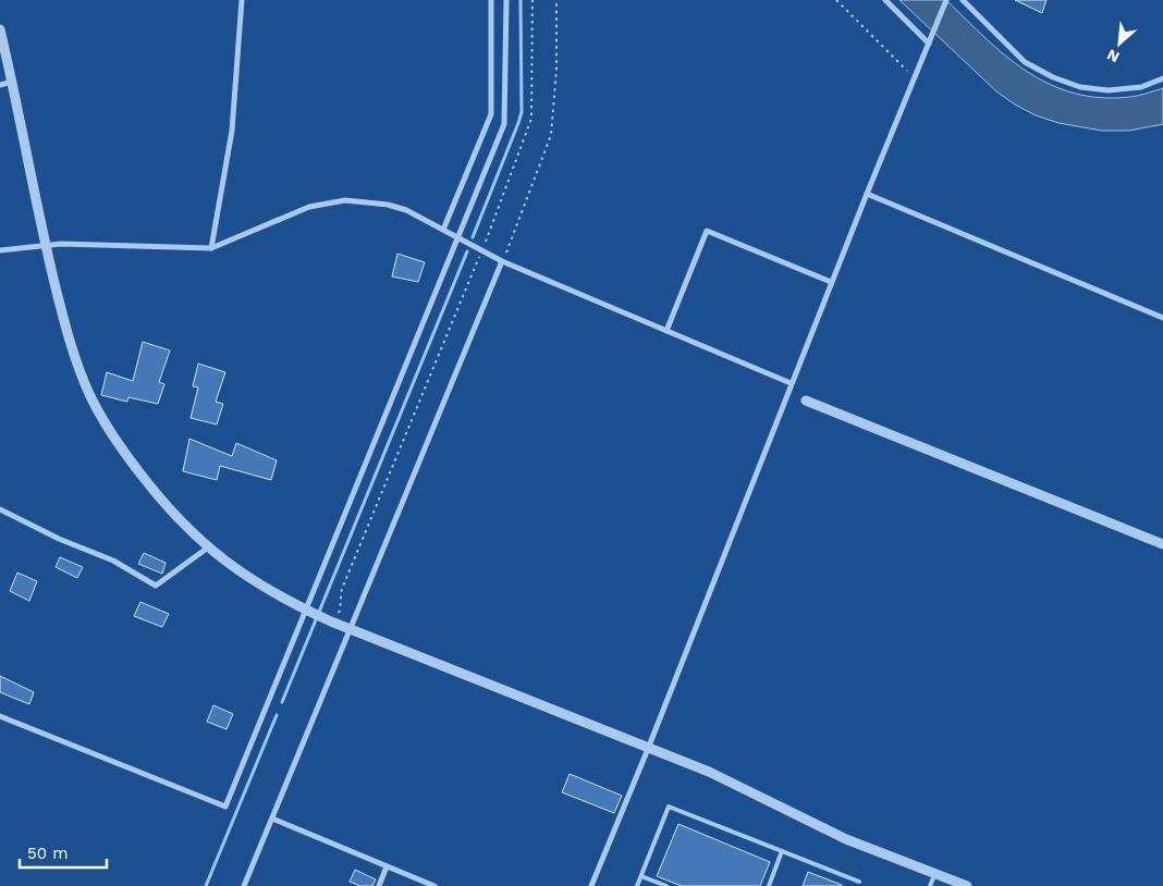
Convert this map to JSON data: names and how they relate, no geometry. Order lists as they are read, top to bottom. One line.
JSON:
{"scale_bar":"50 m","north":"bottom left"}
